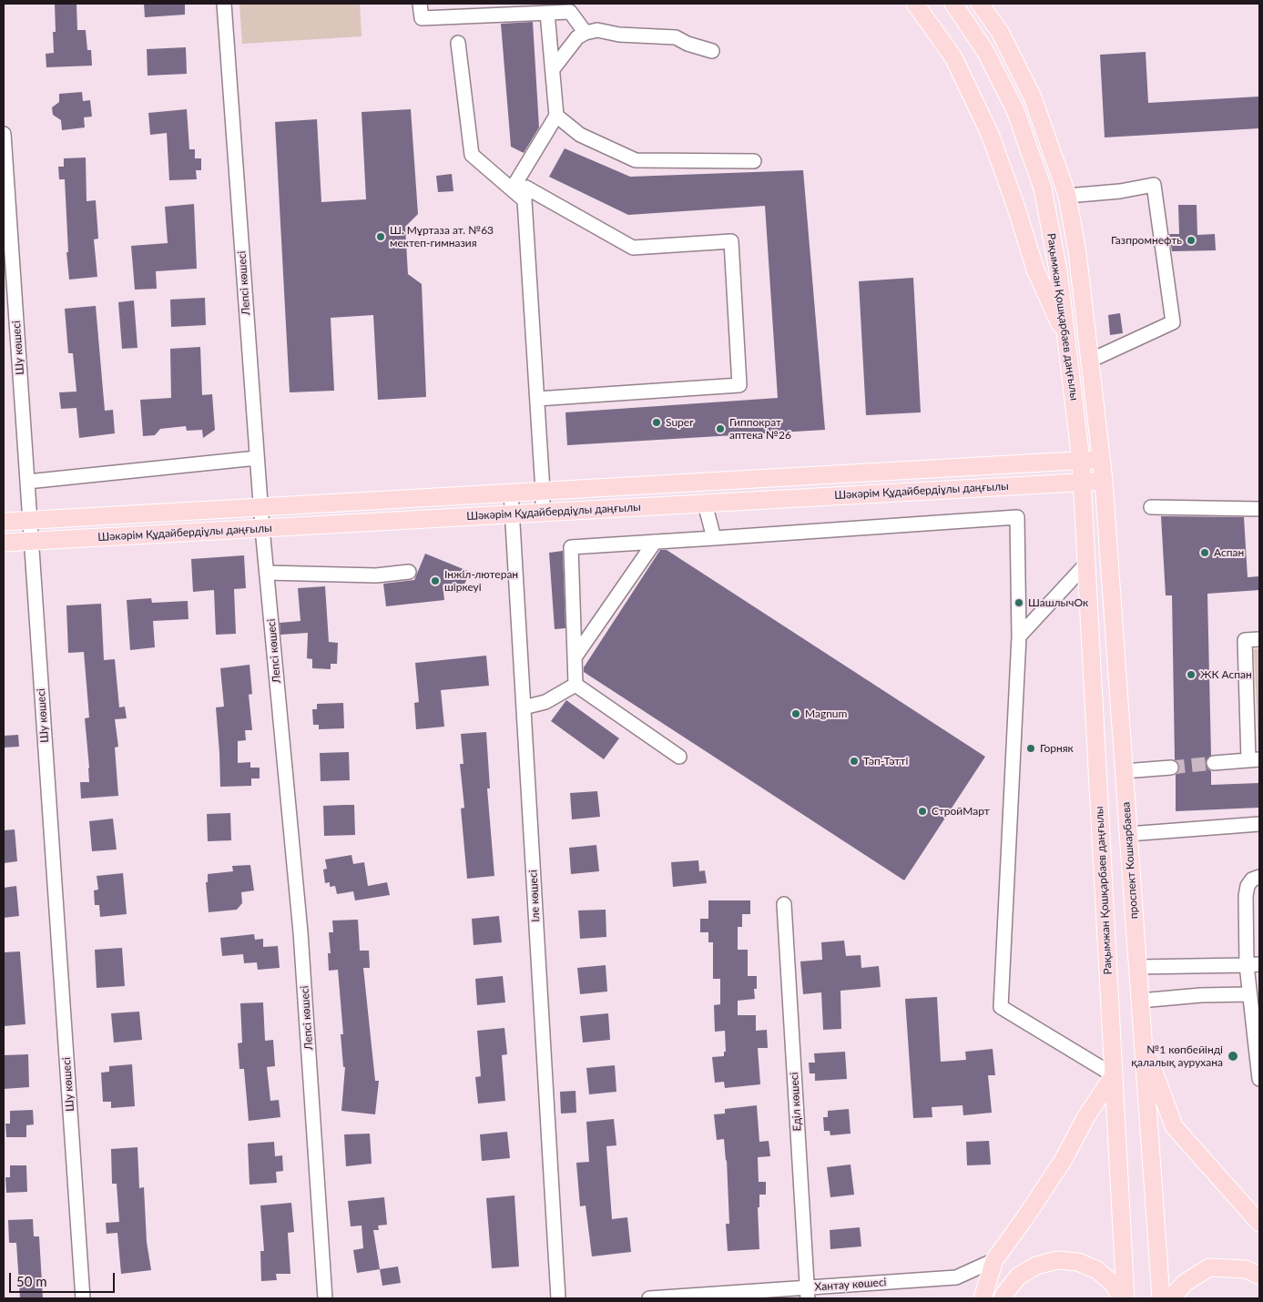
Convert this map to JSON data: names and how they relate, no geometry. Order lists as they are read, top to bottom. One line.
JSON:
{"streets":{"main road":["Рақымжан Қошқарбаев даңғылы","Шәкәрім Құдайбердіұлы даңғылы","проспект Кошкарбаева"],"street":["Лепсі көшесі","Шу көшесі","Іле көшесі","Еділ көшесі","Хантау көшесі"]},"crossings":[["Лепсі көшесі","Шәкәрім Құдайбердіұлы даңғылы"],["Рақымжан Қошқарбаев даңғылы","Шәкәрім Құдайбердіұлы даңғылы"],["Рақымжан Қошқарбаев даңғылы","проспект Кошкарбаева"],["Шу көшесі","Шәкәрім Құдайбердіұлы даңғылы"],["Шәкәрім Құдайбердіұлы даңғылы","проспект Кошкарбаева"],["Шәкәрім Құдайбердіұлы даңғылы","Іле көшесі"],["Еділ көшесі","Хантау көшесі"]],"places":["Ш. Мұртаза ат. №63 мектеп-гимназия","Газпромнефть","Super","Гиппократ аптека №26","Аспан","Інжіл-лютеран шіркеуі","ШашлычОк","ЖК Аспан","Magnum","Горняк","Тәп-Тәтті","СтройМарт","№1 көпбейінді қалалық аурухана"],"scale_bar":"50 m"}
